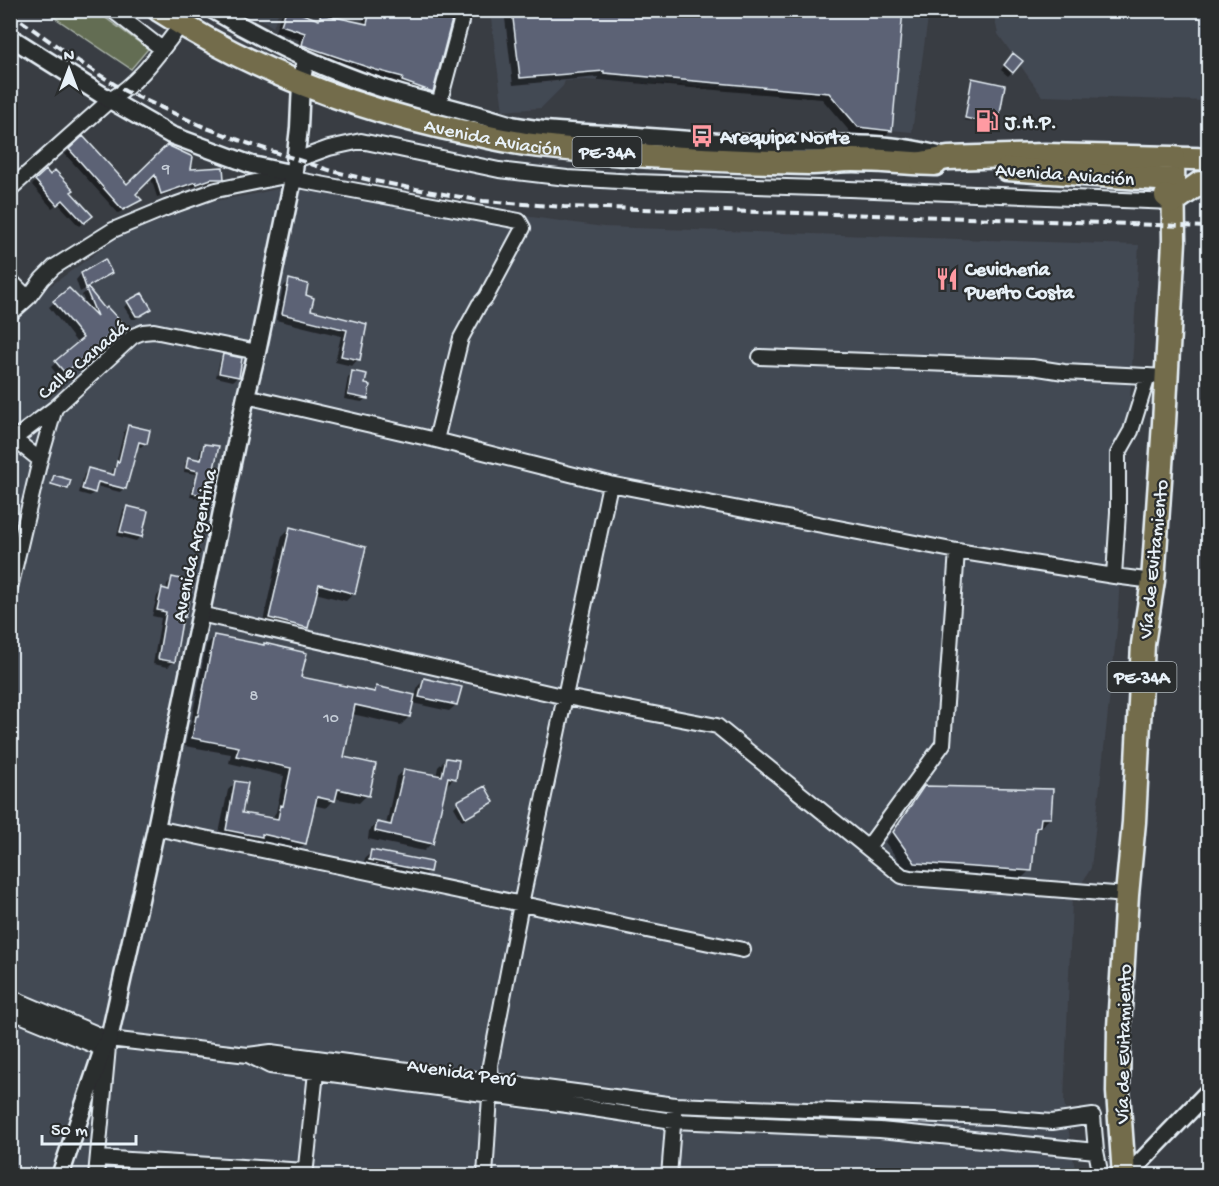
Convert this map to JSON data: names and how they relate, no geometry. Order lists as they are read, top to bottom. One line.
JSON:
{"streets":{"highway":["Avenida Aviación","PE-34A","Vía de Evitamiento"],"street":["Calle Canadá","Avenida Argentina","Avenida Perú"]},"crossings":[["Avenida Aviación","Avenida Argentina"],["Avenida Aviación","Vía de Evitamiento"],["Calle Canadá","Avenida Argentina"],["Avenida Argentina","Avenida Perú"]],"places":{"fuel station":["J.H.P."],"bus stop":["Arequipa Norte"],"restaurant":["Cevicheria Puerto Costa"]},"house_numbers":["9","8","10"],"scale_bar":"50 m","north":"top"}
